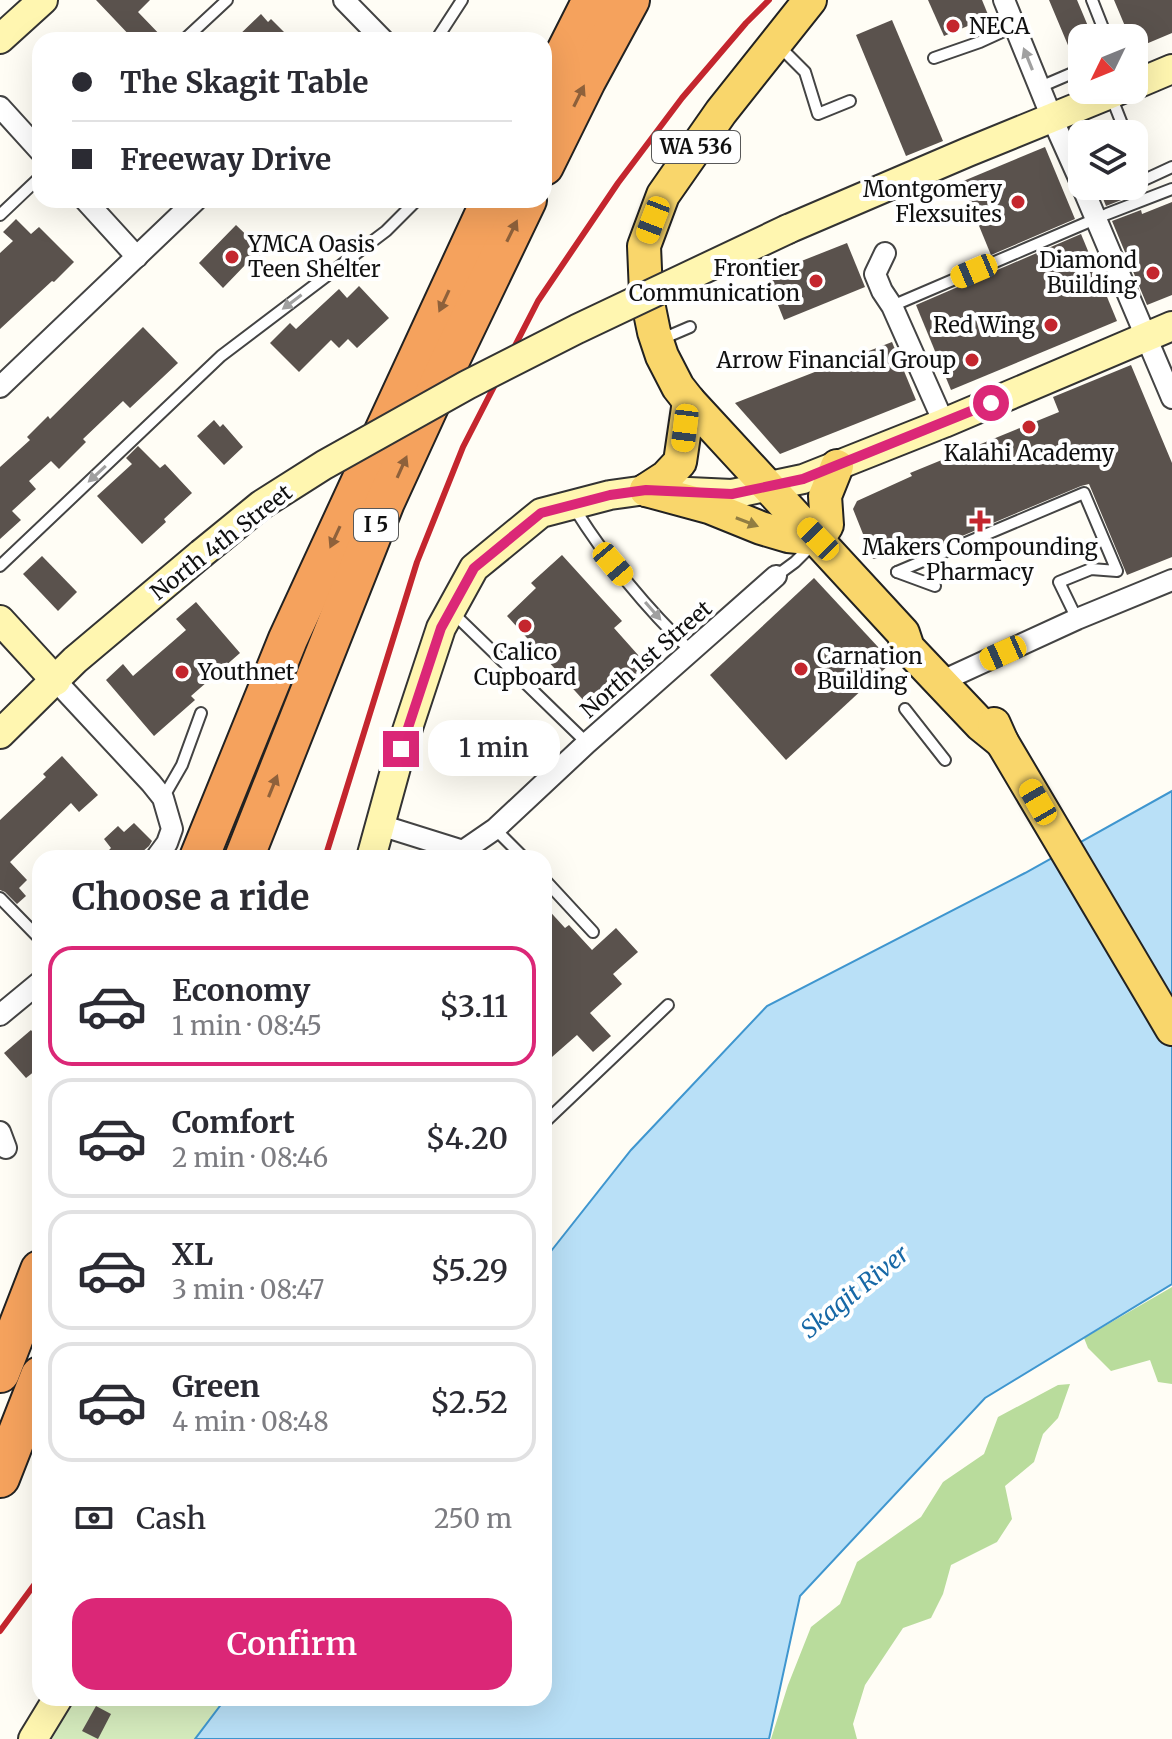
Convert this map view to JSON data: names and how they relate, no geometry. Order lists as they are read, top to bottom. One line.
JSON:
{"streets":{"highway":["I 5"],"main road":["WA 536","North 4th Street"],"street":["North 1st Street"]},"crossings":[["WA 536","North 1st Street"]],"water":["Skagit River"],"places":{"other":["NECA","Montgomery Flexsuites","YMCA Oasis Teen Shelter","Diamond Building","Frontier Communication","Red Wing","Arrow Financial Group","Kalahi Academy","Calico Cupboard","Carnation Building","Youthnet"],"health":["Makers Compounding Pharmacy"]},"north":"bottom left","page":{"banner":["The Skagit Table","Freeway Drive"],"bubble":"1 min","heading":"Choose a ride","list":[{"name":"Economy","note":"1 min · 08:45","value":"$3.11"},{"name":"Comfort","note":"2 min · 08:46","value":"$4.20"},{"name":"XL","note":"3 min · 08:47","value":"$5.29"},{"name":"Green","note":"4 min · 08:48","value":"$2.52"}],"pay":["Cash","250 m"],"buttons":"Confirm"}}
